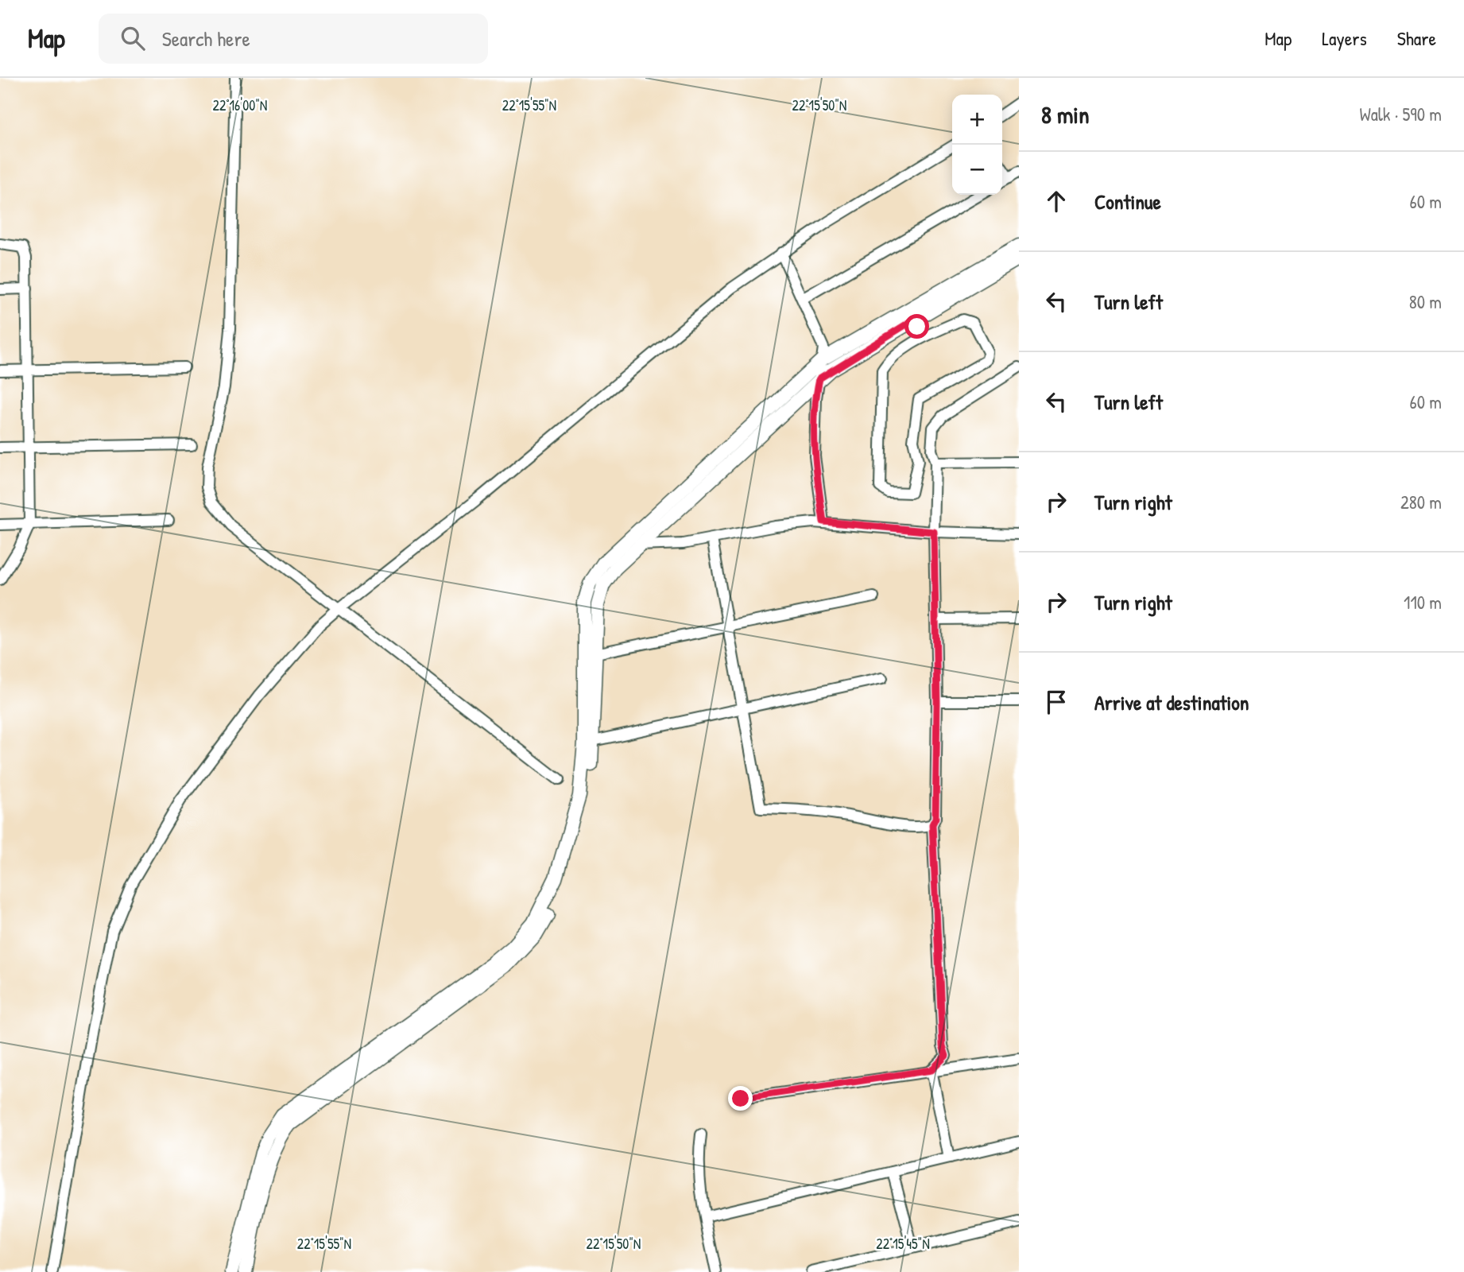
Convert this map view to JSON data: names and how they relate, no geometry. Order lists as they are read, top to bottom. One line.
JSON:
{"page":{"header":"Map","search":"Search here","nav":["Map","Layers","Share"],"heading":["8 min","Walk · 590 m"],"map_buttons":["+","−"],"list":[["Continue","60 m"],["Turn left","80 m"],["Turn left","60 m"],["Turn right","280 m"],["Turn right","110 m"],"Arrive at destination"]},"coordinates":["22°16'00\"N","22°15'55\"N","22°15'50\"N","22°15'45\"N"]}
